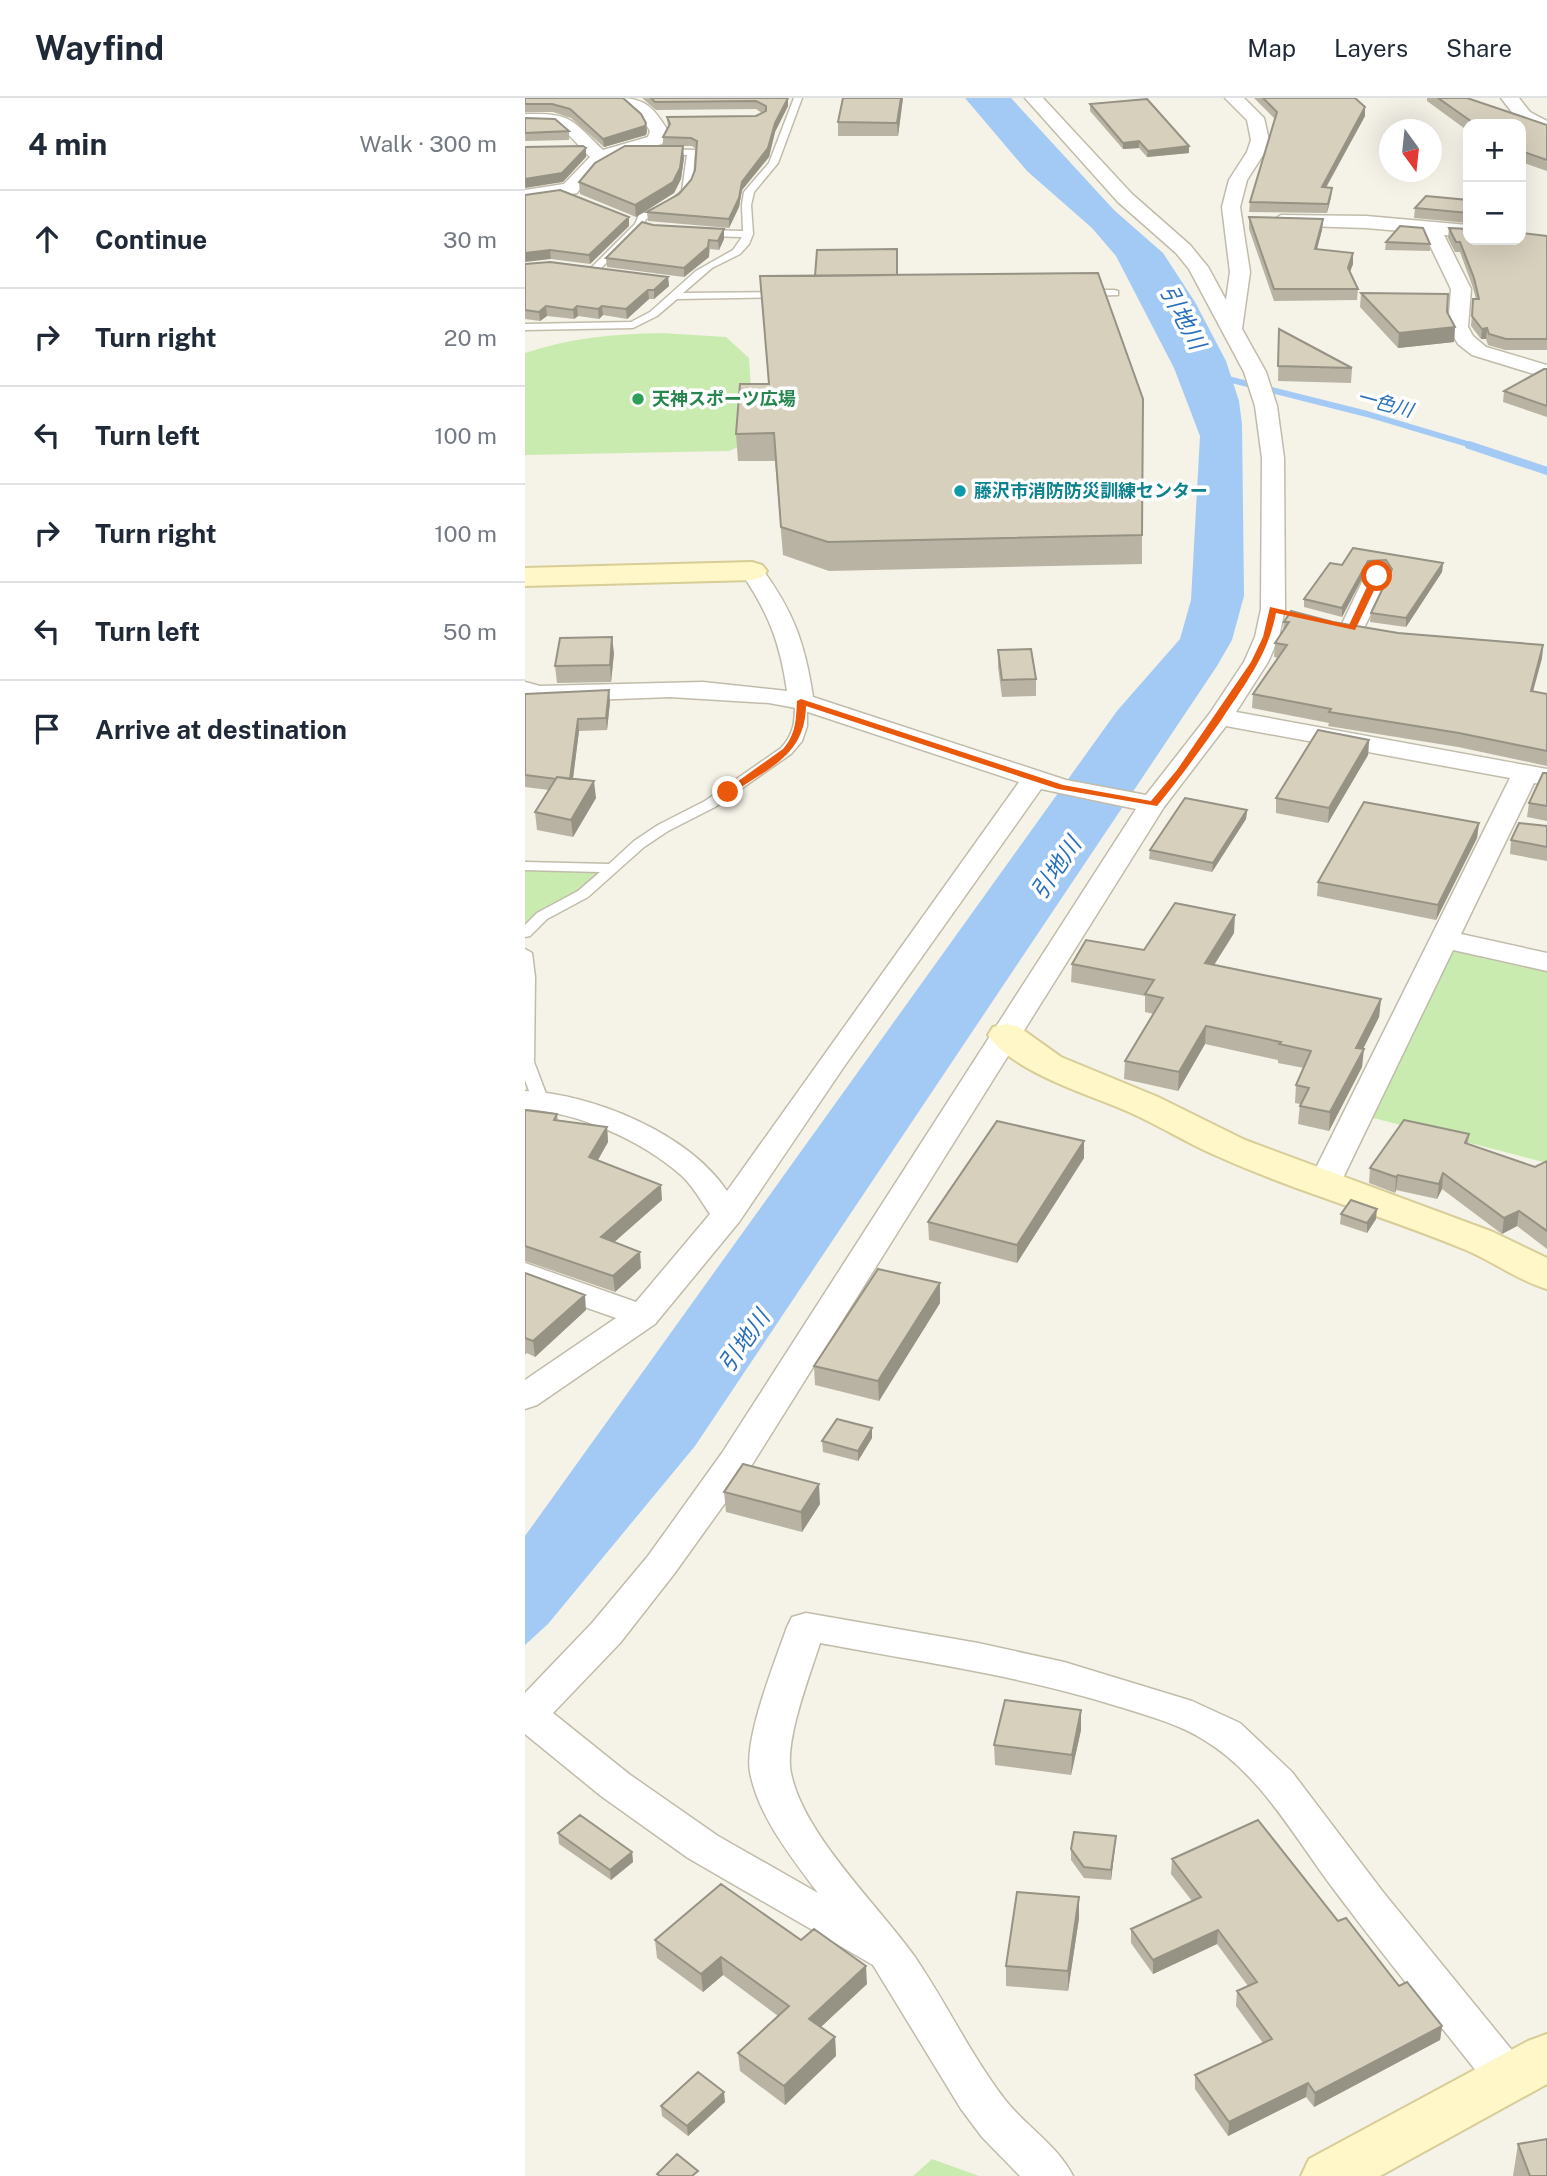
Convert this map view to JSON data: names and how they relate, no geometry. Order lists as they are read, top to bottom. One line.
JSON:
{"water":["引地川","一色川"],"places":["天神スポーツ広場","藤沢市消防防災訓練センター"],"north":"bottom","page":{"header":"Wayfind","nav":["Map","Layers","Share"],"heading":["4 min","Walk · 300 m"],"map_buttons":["+","−"],"list":[["Continue","30 m"],["Turn right","20 m"],["Turn left","100 m"],["Turn right","100 m"],["Turn left","50 m"],"Arrive at destination"]}}
